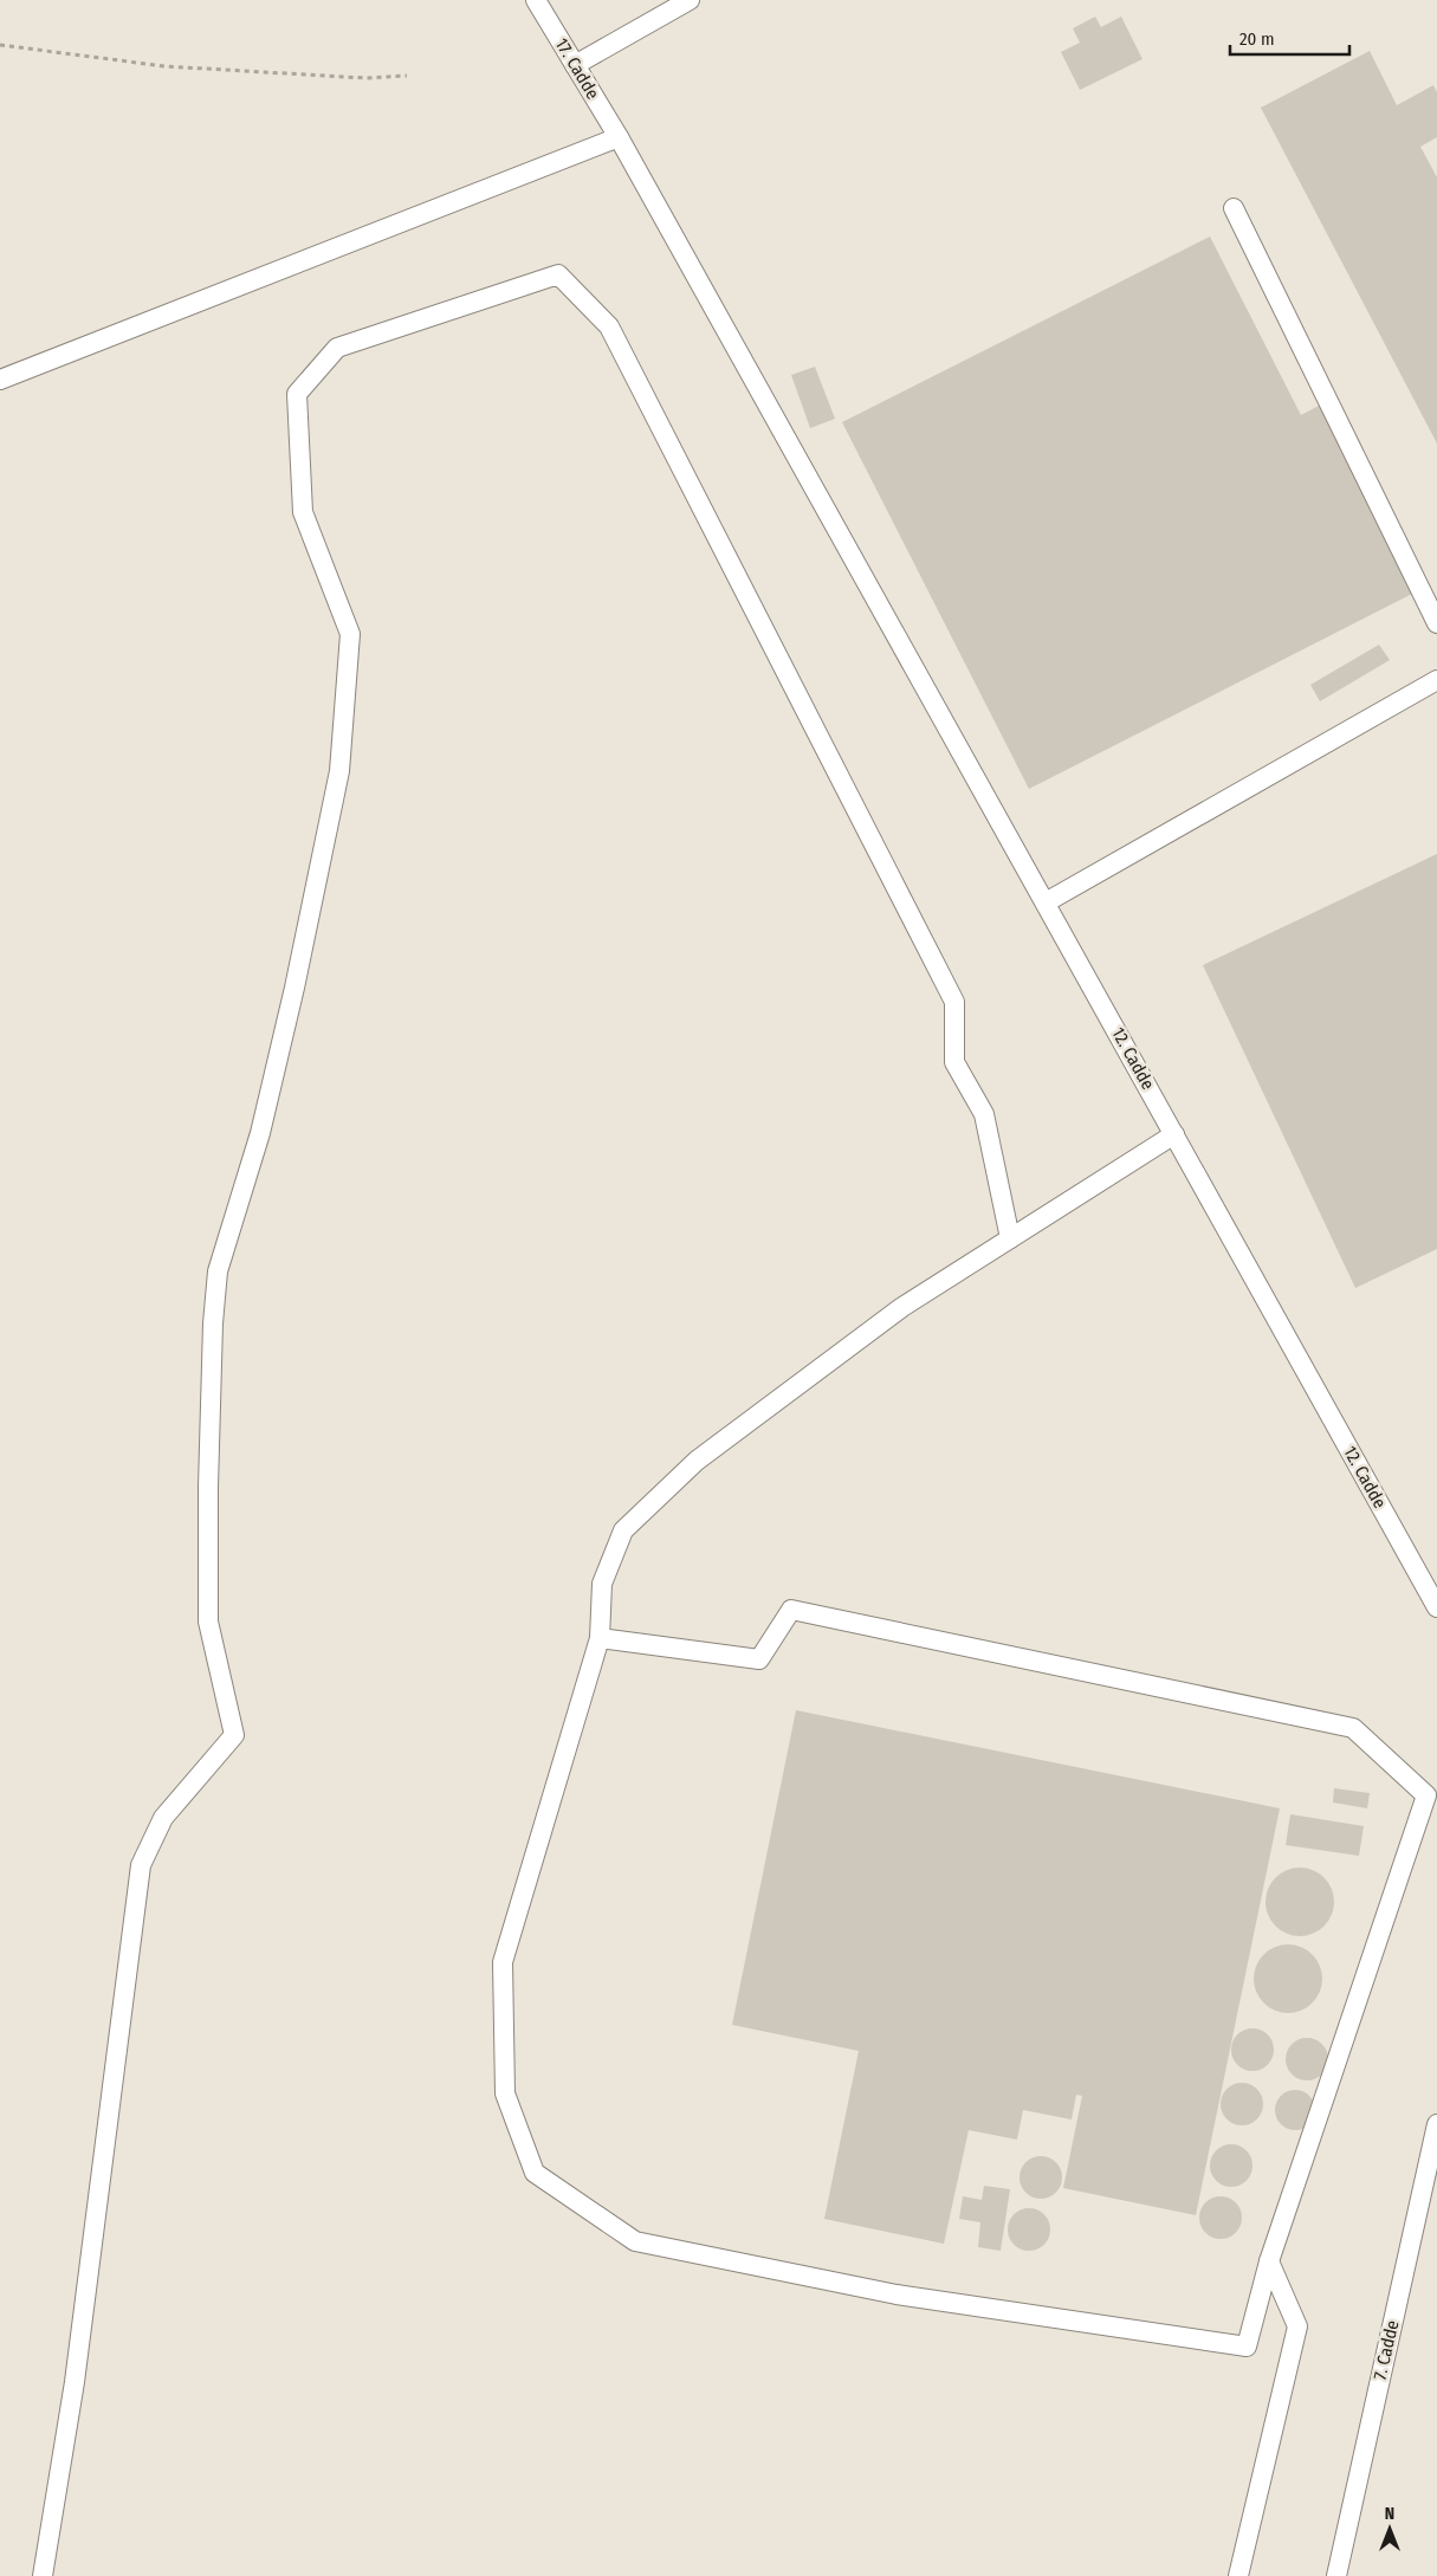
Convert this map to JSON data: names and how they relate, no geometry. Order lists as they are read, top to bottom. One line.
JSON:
{"streets":{"lane":["17. Cadde","12. Cadde","7. Cadde"]},"crossings":[["17. Cadde","12. Cadde"]],"scale_bar":"20 m","north":"top"}
